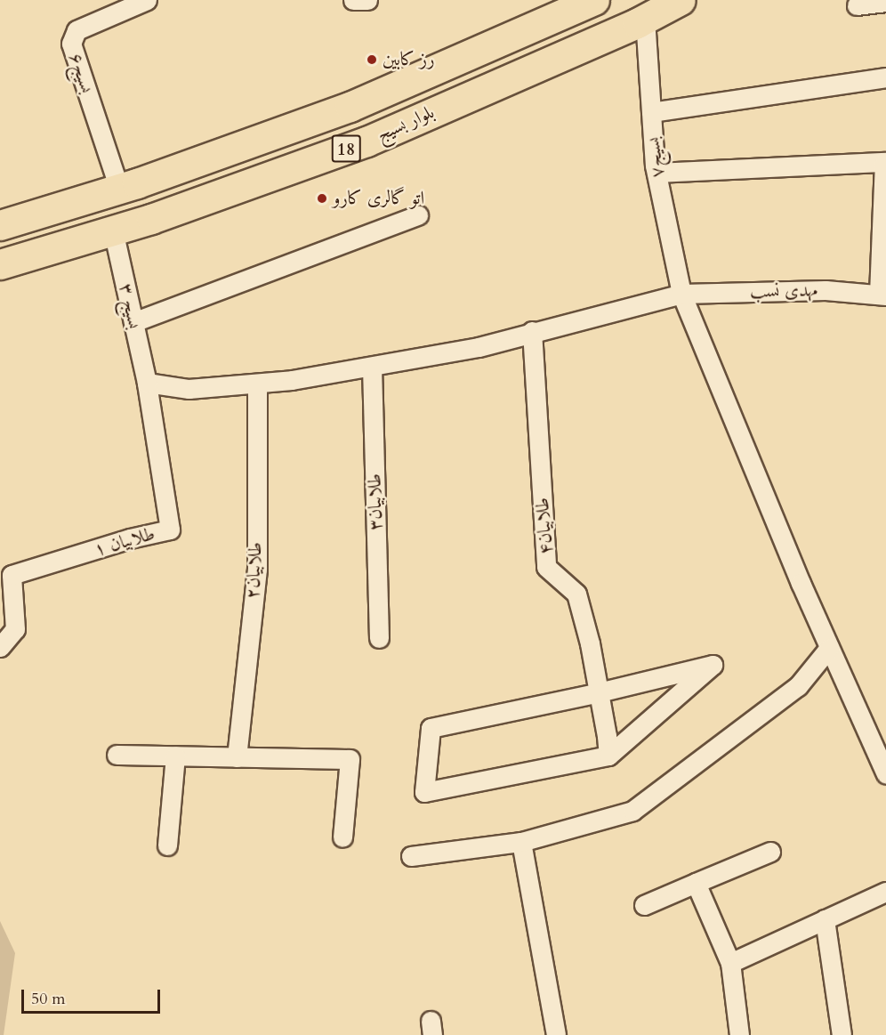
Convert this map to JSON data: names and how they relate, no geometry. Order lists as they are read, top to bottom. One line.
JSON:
{"streets":{"main road":["بلوار بسیج","18"],"street":["بسیج۶","بسیج۷","مهدی نسب","بسیج ۳","طلابیان۳","طلابیان۴","طلابیان ۱","طلابیان۲"]},"crossings":[["بسیج۶","بلوار بسیج"],["بلوار بسیج","بسیج۷"],["بلوار بسیج","بسیج ۳"],["بسیج۷","مهدی نسب"],["مهدی نسب","بسیج ۳"],["مهدی نسب","طلابیان۳"],["مهدی نسب","طلابیان۴"],["مهدی نسب","طلابیان ۱"],["مهدی نسب","طلابیان۲"],["بسیج ۳","طلابیان ۱"]],"places":["رز کابین","اتو گالری کارو"],"scale_bar":"50 m"}
